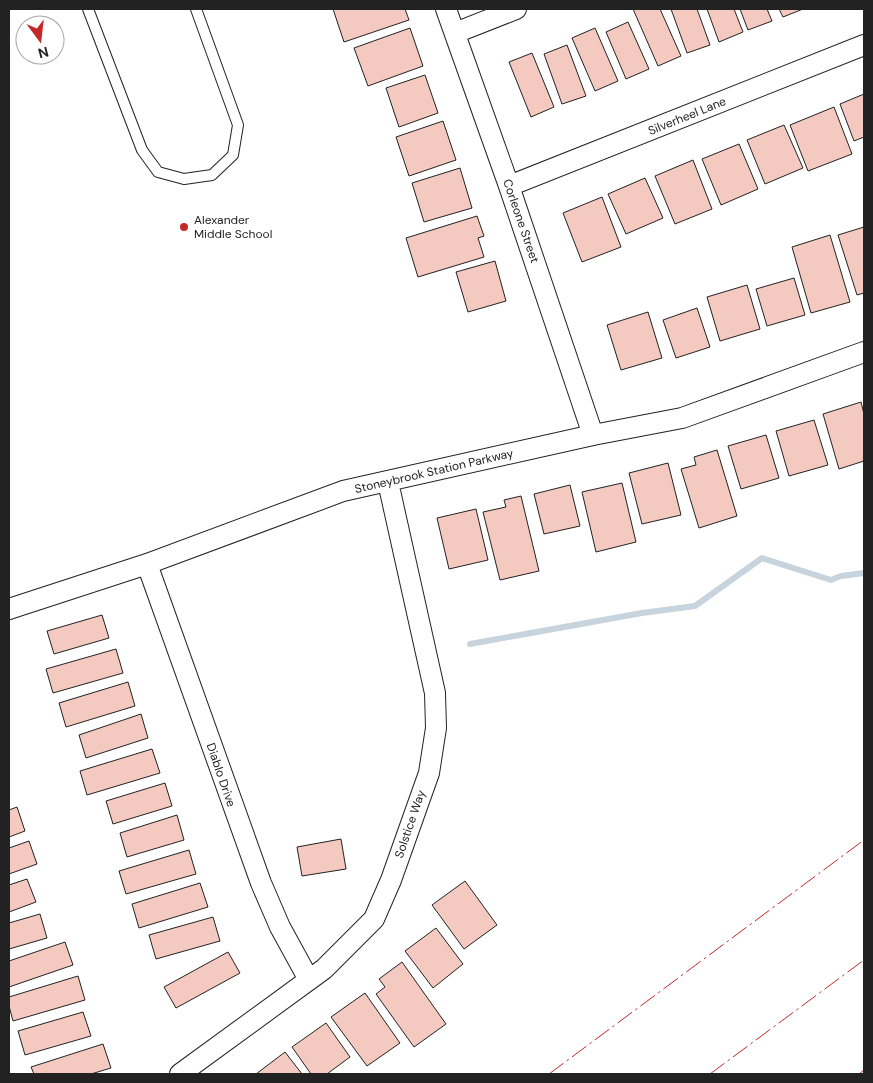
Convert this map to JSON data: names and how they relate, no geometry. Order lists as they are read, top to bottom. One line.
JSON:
{"streets":{"street":["Silverheel Lane","Corleone Street","Stoneybrook Station Parkway","Diablo Drive","Solstice Way"]},"crossings":[["Silverheel Lane","Corleone Street"],["Corleone Street","Stoneybrook Station Parkway"],["Stoneybrook Station Parkway","Diablo Drive"],["Stoneybrook Station Parkway","Solstice Way"],["Diablo Drive","Solstice Way"]],"places":["Alexander Middle School"],"north":"bottom"}
